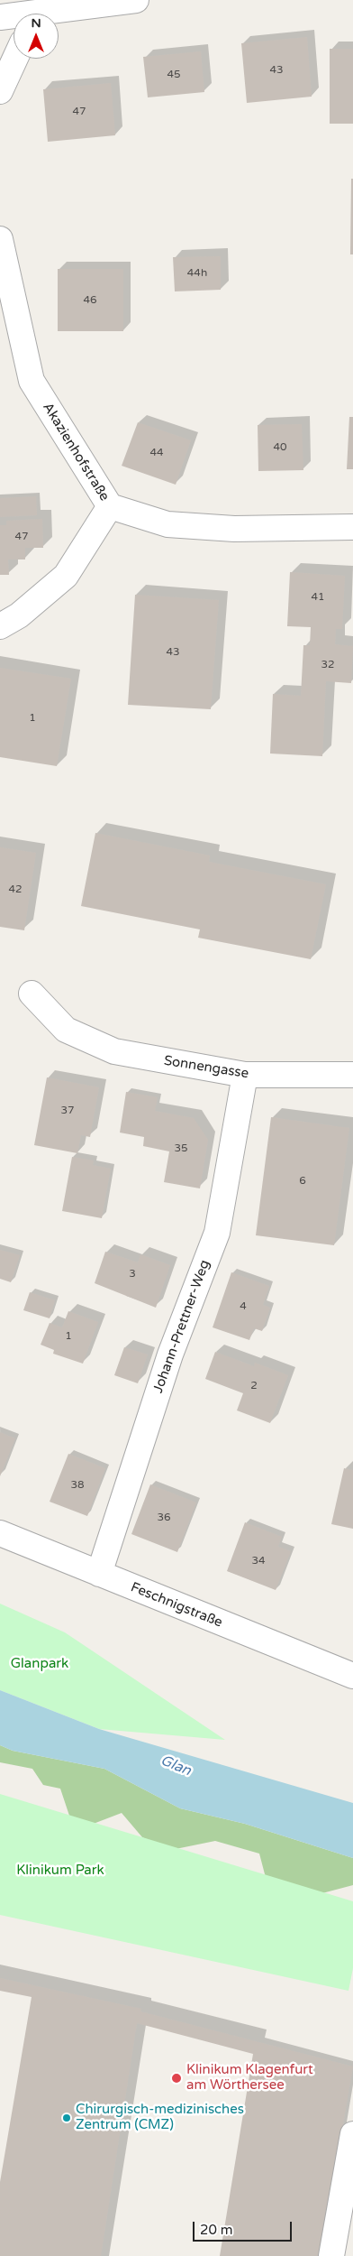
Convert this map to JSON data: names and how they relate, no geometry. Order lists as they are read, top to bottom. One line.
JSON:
{"streets":{"street":["Akazienhofstraße","Sonnengasse","Johann-Prettner-Weg","Feschnigstraße"]},"crossings":[["Sonnengasse","Johann-Prettner-Weg"],["Johann-Prettner-Weg","Feschnigstraße"]],"water":["Glan"],"parks":["Glanpark","Klinikum Park"],"places":["Klinikum Klagenfurt am Wörthersee","Chirurgisch-medizinisches Zentrum (CMZ)"],"house_numbers":["43","45","47","44h","46","40","44","47","41","43","32","1","42","37","35","6","3","4","1","2","38","36","34"],"scale_bar":"20 m","north":"top"}
